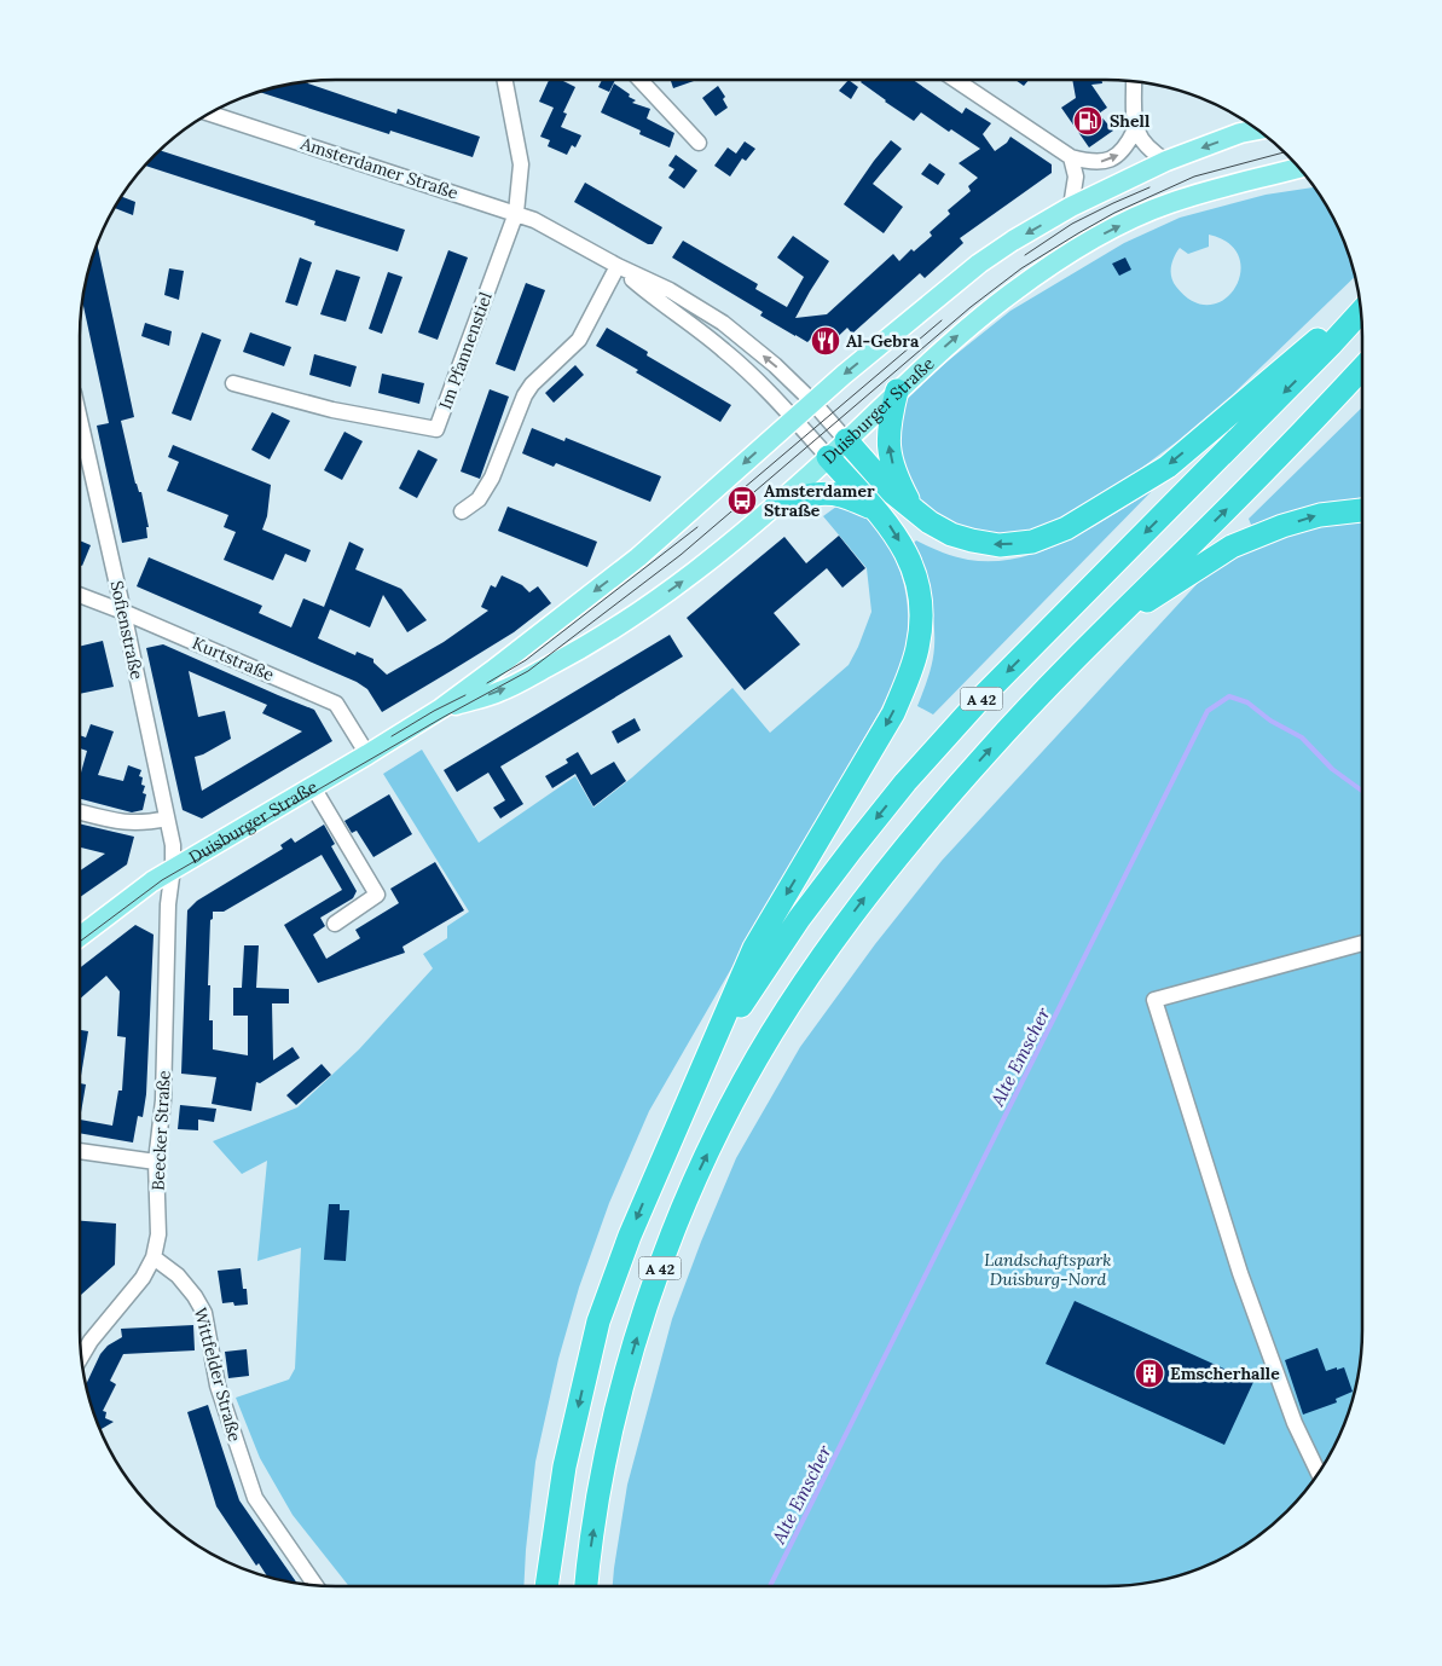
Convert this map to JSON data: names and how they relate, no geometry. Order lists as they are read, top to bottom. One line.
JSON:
{"streets":{"highway":["A 42"],"main road":["Duisburger Straße"],"street":["Amsterdamer Straße","Im Pfannenstiel","Sofienstraße","Kurtstraße","Beecker Straße","Wittfelder Straße"]},"crossings":[["Amsterdamer Straße","Im Pfannenstiel"],["Amsterdamer Straße","Duisburger Straße"],["Duisburger Straße","Sofienstraße"],["Duisburger Straße","Kurtstraße"],["Duisburger Straße","Beecker Straße"],["Sofienstraße","Kurtstraße"],["Sofienstraße","Beecker Straße"],["Beecker Straße","Wittfelder Straße"]],"water":["Alte Emscher"],"parks":["Landschaftspark Duisburg-Nord"],"places":{"fuel station":["Shell"],"restaurant":["Al-Gebra"],"bus stop":["Amsterdamer Straße"],"building":["Emscherhalle"]}}
